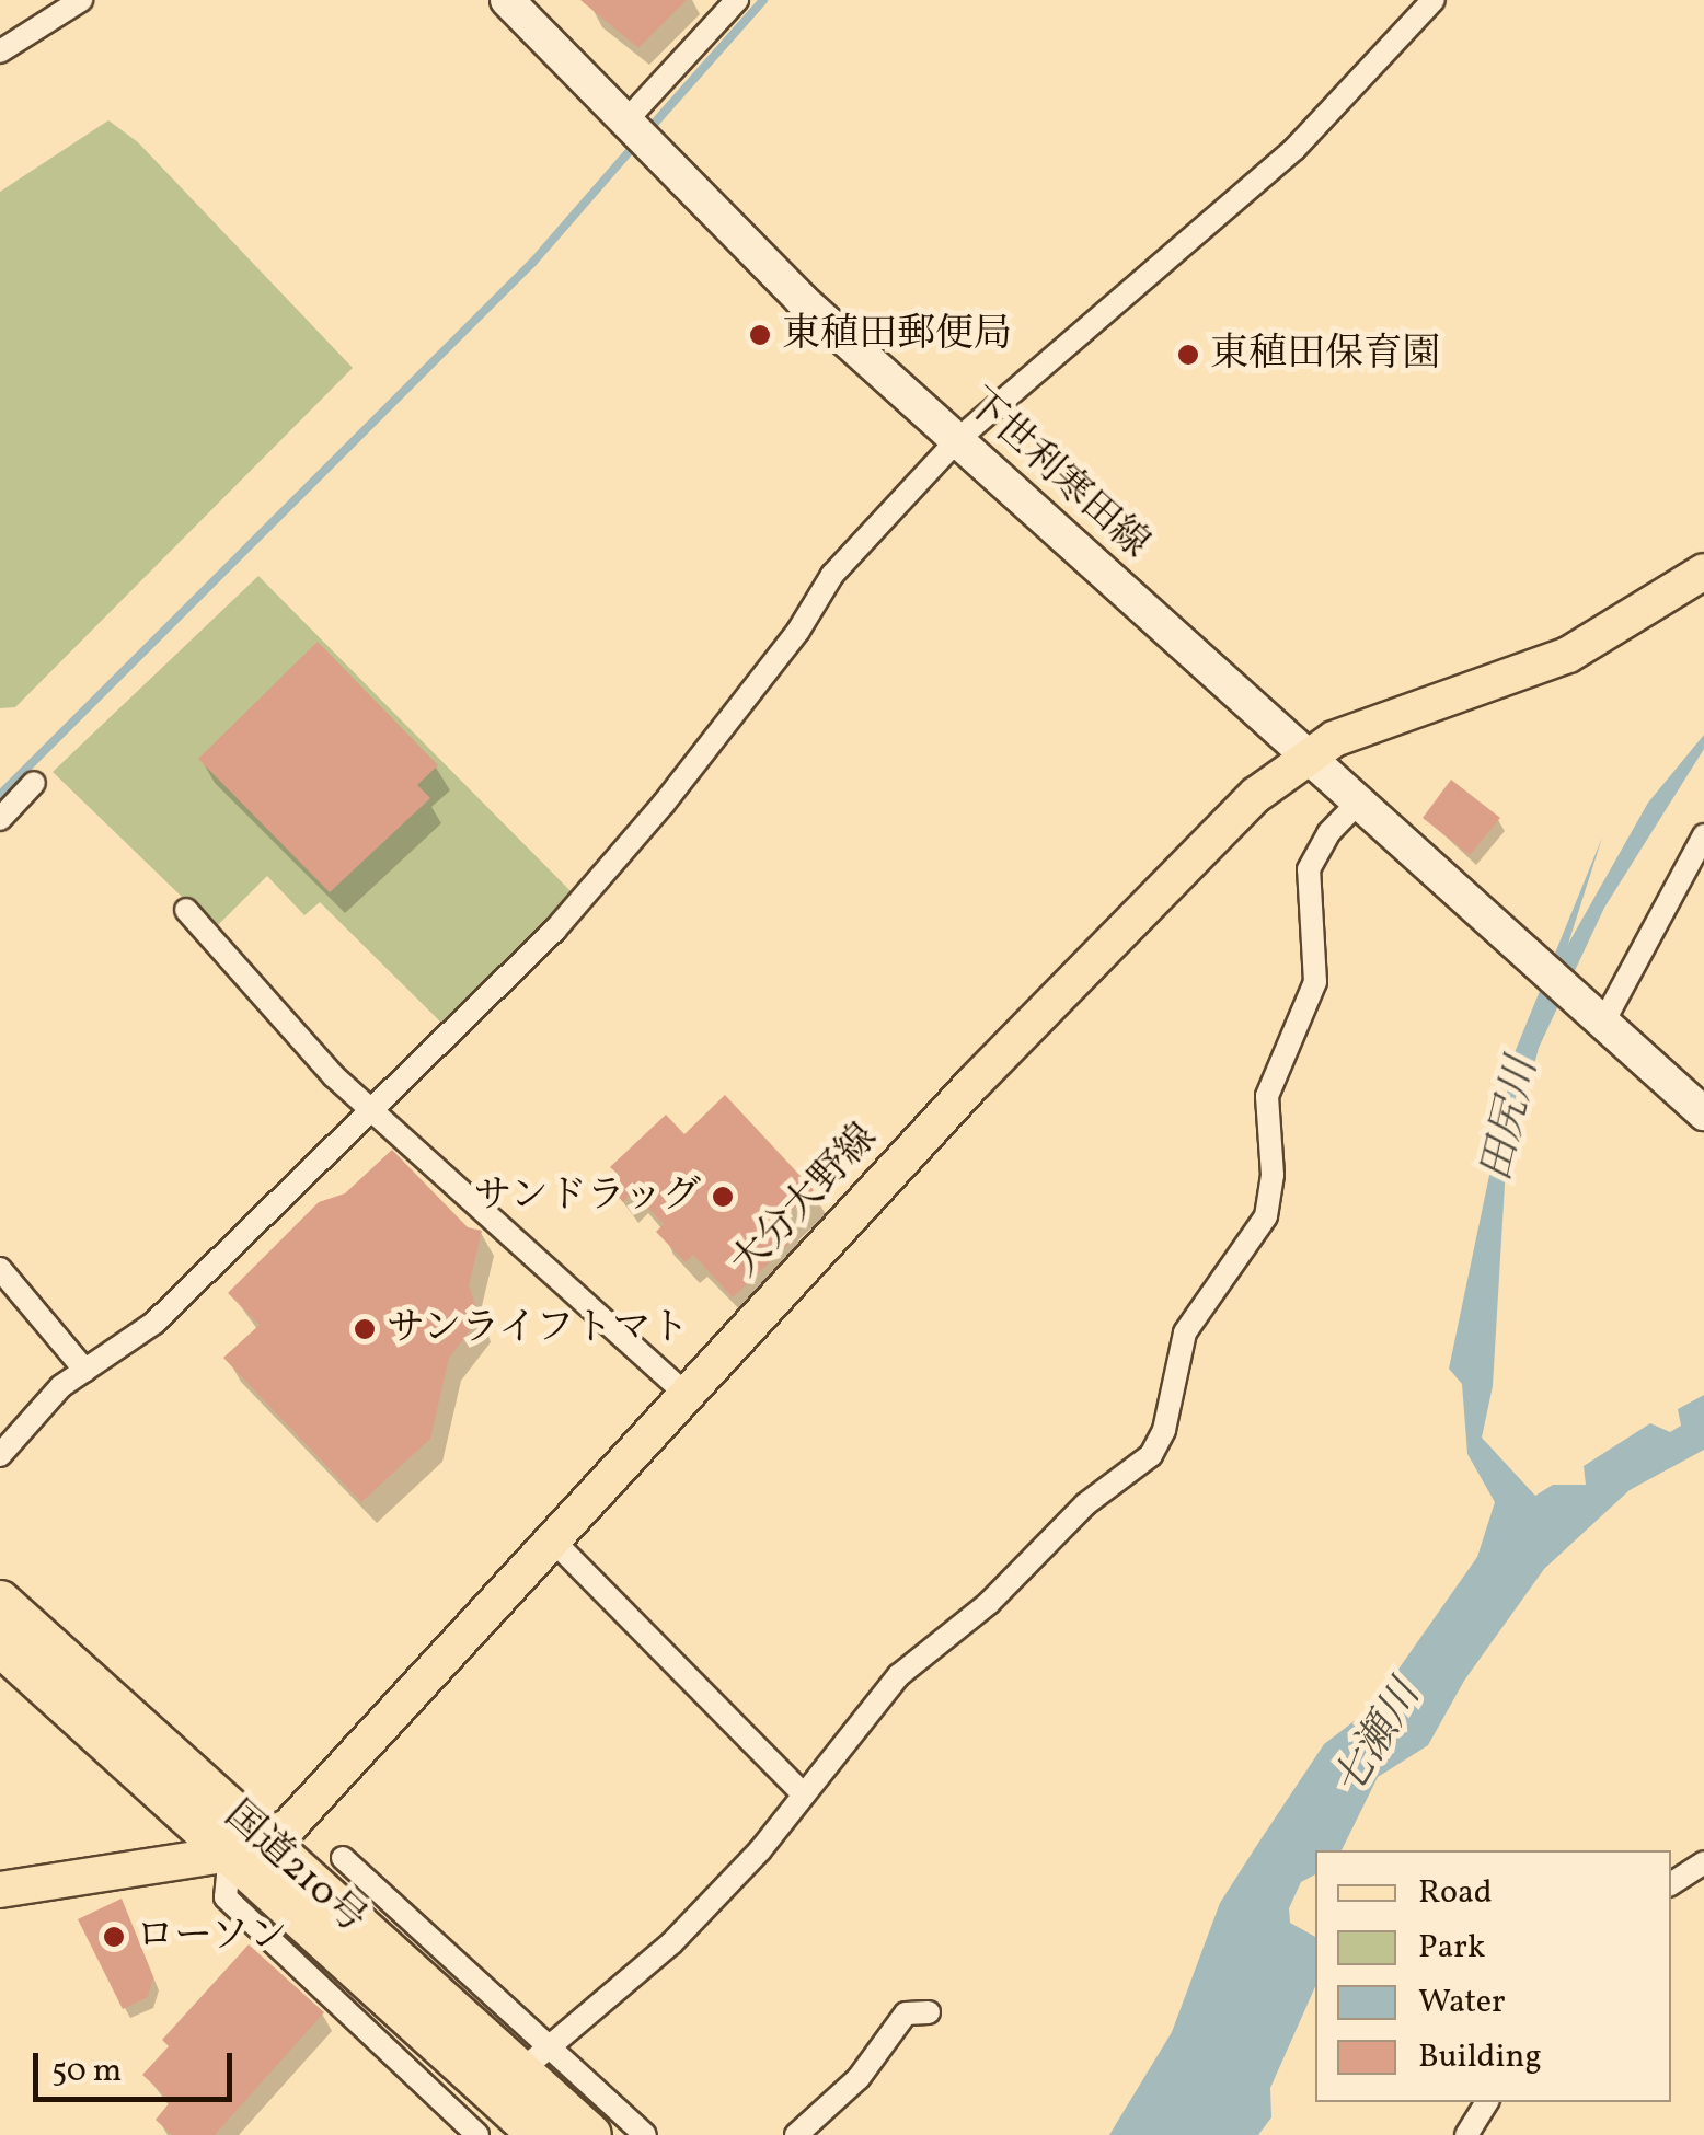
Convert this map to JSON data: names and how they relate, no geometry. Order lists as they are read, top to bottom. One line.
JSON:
{"streets":{"highway":["国道210号"],"main road":["下世利寒田線","大分大野線"]},"crossings":[["下世利寒田線","大分大野線"],["大分大野線","国道210号"]],"water":["田尻川","七瀬川"],"places":["東稙田郵便局","東稙田保育園","サンドラッグ","サンライフトマト","ローソン"],"legend":["Road","Park","Water","Building"],"scale_bar":"50 m"}
